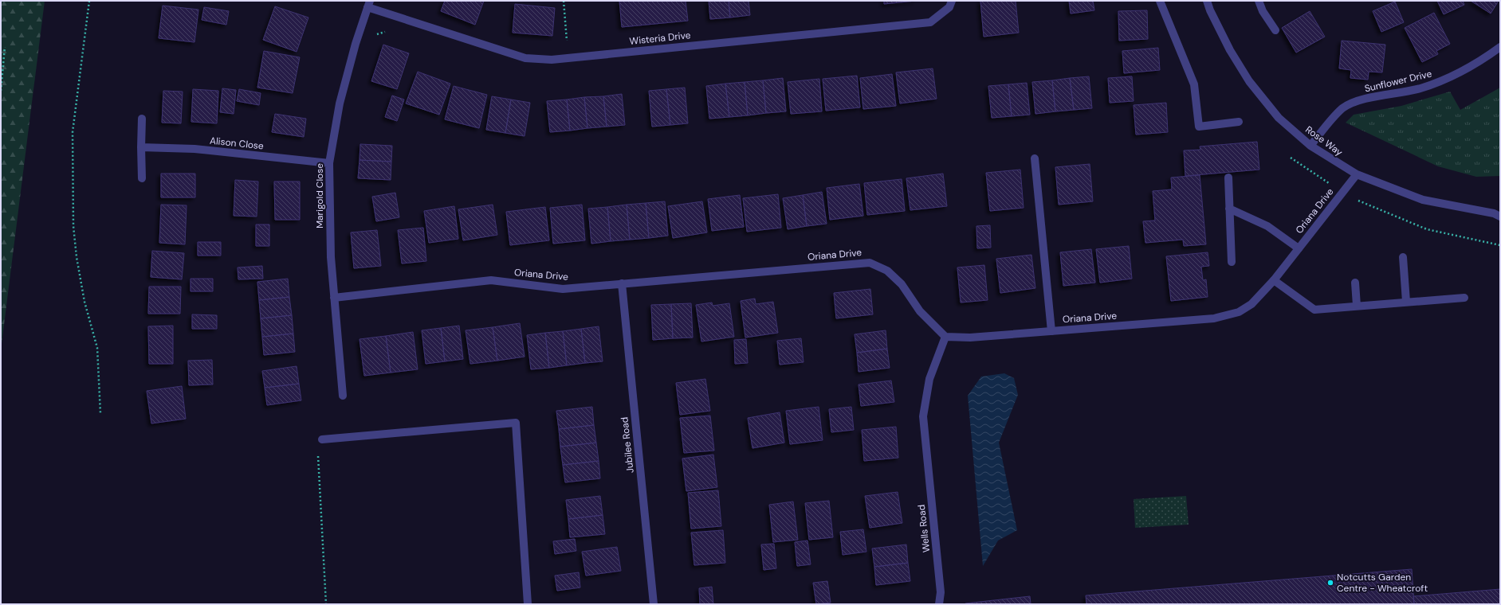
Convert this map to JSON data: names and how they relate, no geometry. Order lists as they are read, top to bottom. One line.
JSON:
{"streets":{"street":["Wisteria Drive","Sunflower Drive","Rose Way","Alison Close","Marigold Close","Oriana Drive","Jubilee Road","Wells Road"]},"crossings":[["Wisteria Drive","Marigold Close"],["Sunflower Drive","Rose Way"],["Rose Way","Oriana Drive"],["Alison Close","Marigold Close"],["Marigold Close","Oriana Drive"],["Oriana Drive","Jubilee Road"],["Oriana Drive","Wells Road"]],"places":["Notcutts Garden Centre - Wheatcroft"]}
